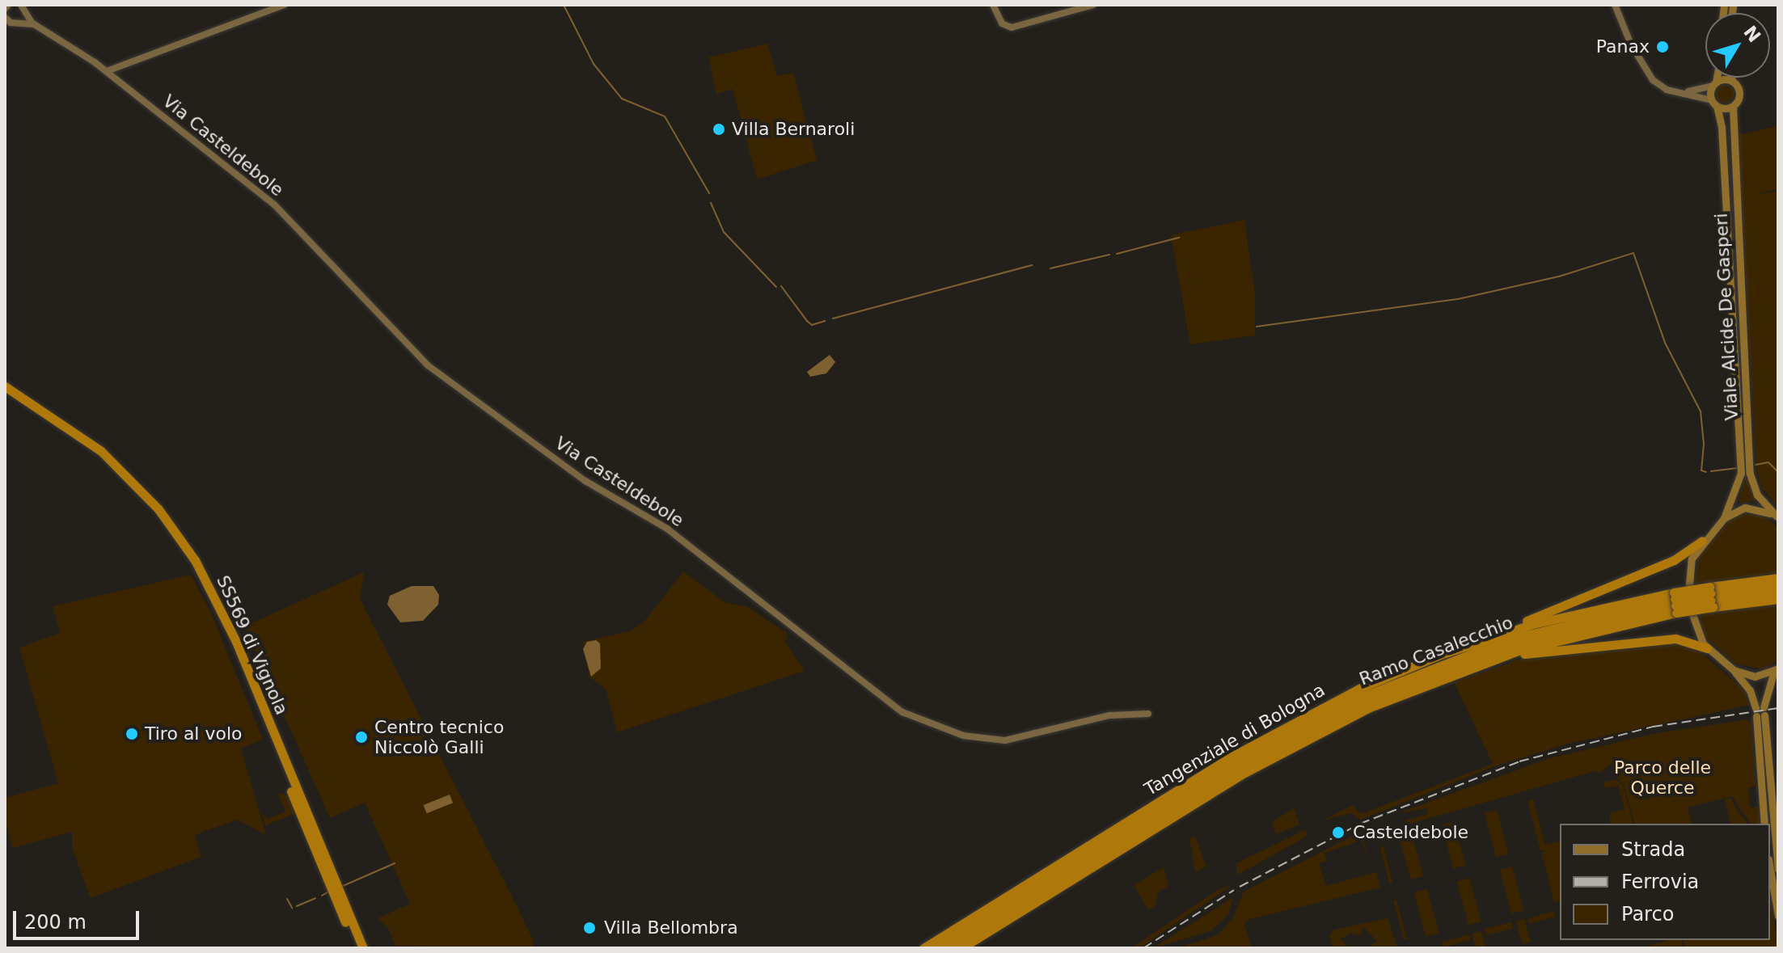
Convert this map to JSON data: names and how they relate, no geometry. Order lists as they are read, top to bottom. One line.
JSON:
{"streets":{"highway":["SS569 di Vignola","Ramo Casalecchio","Tangenziale di Bologna"],"main road":["Viale Alcide De Gasperi"],"street":["Via Casteldebole"]},"crossings":[["Ramo Casalecchio","Tangenziale di Bologna"]],"parks":["Parco delle Querce"],"places":["Panax","Villa Bernaroli","Tiro al volo","Centro tecnico Niccolò Galli","Casteldebole","Villa Bellombra"],"legend":["Strada","Ferrovia","Parco"],"scale_bar":"200 m","north":"top right"}
